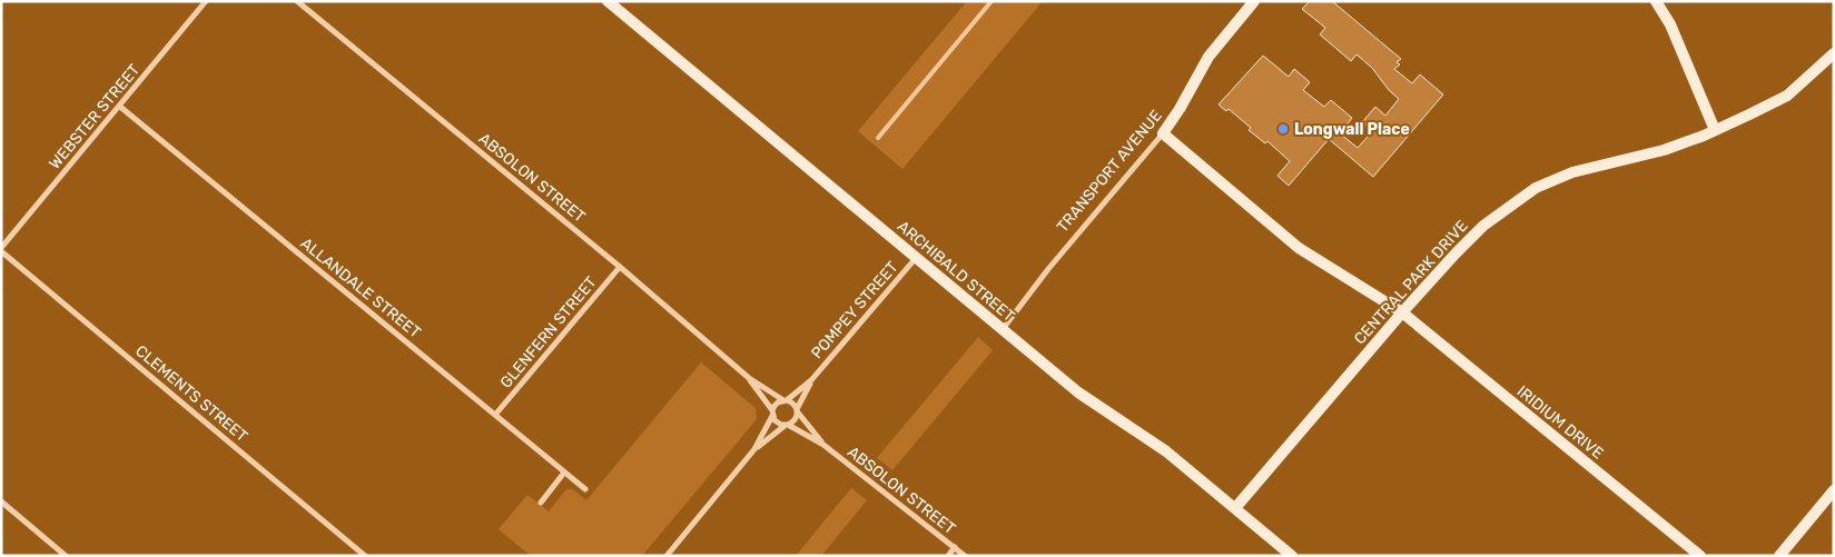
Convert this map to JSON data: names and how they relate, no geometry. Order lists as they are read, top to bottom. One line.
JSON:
{"streets":{"street":["WEBSTER STREET","TRANSPORT AVENUE","ABSOLON STREET","ARCHIBALD STREET","CENTRAL PARK DRIVE","ALLANDALE STREET","POMPEY STREET","GLENFERN STREET","CLEMENTS STREET","IRIDIUM DRIVE"]},"crossings":[["WEBSTER STREET","ALLANDALE STREET"],["WEBSTER STREET","CLEMENTS STREET"],["TRANSPORT AVENUE","ARCHIBALD STREET"],["ABSOLON STREET","POMPEY STREET"],["ABSOLON STREET","GLENFERN STREET"],["ARCHIBALD STREET","CENTRAL PARK DRIVE"],["ARCHIBALD STREET","POMPEY STREET"],["CENTRAL PARK DRIVE","IRIDIUM DRIVE"],["ALLANDALE STREET","GLENFERN STREET"]],"places":["Longwall Place"]}
